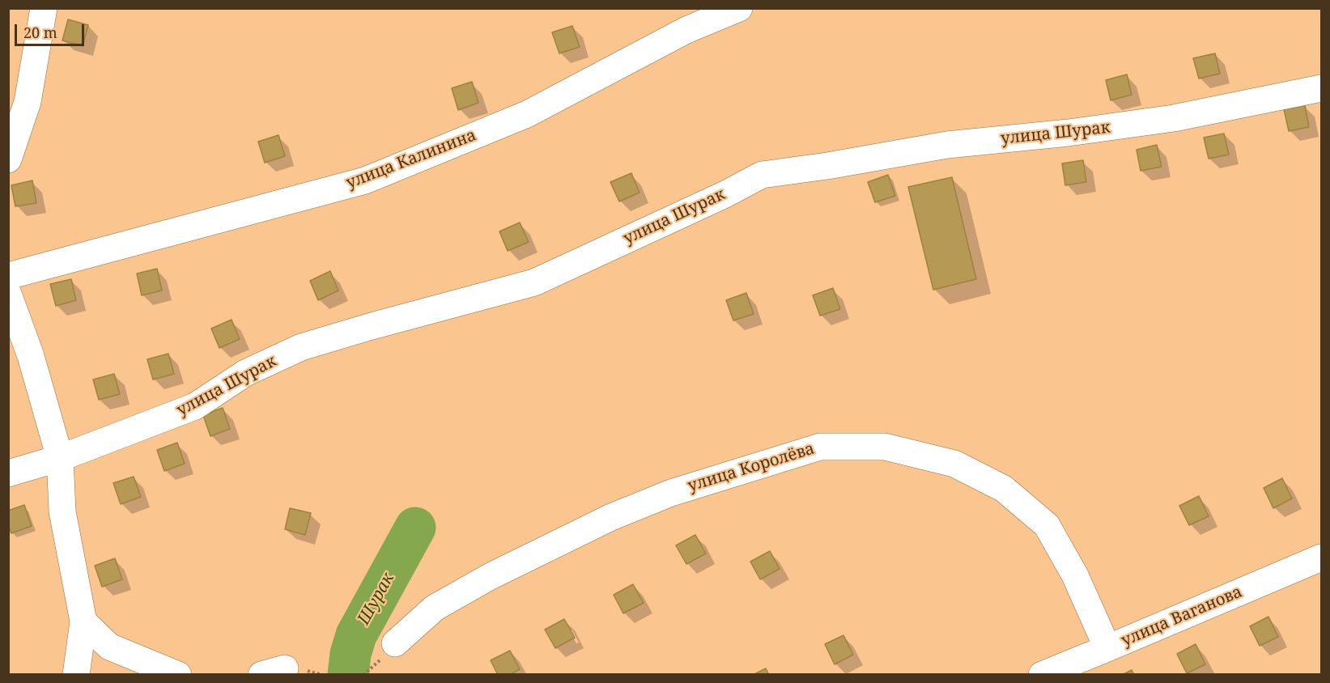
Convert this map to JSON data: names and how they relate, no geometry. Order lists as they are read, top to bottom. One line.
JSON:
{"streets":{"street":["улица Шурак","улица Калинина","улица Королёва","улица Ваганова"]},"crossings":[["улица Королёва","улица Ваганова"]],"water":["Шурак"],"scale_bar":"20 m"}
